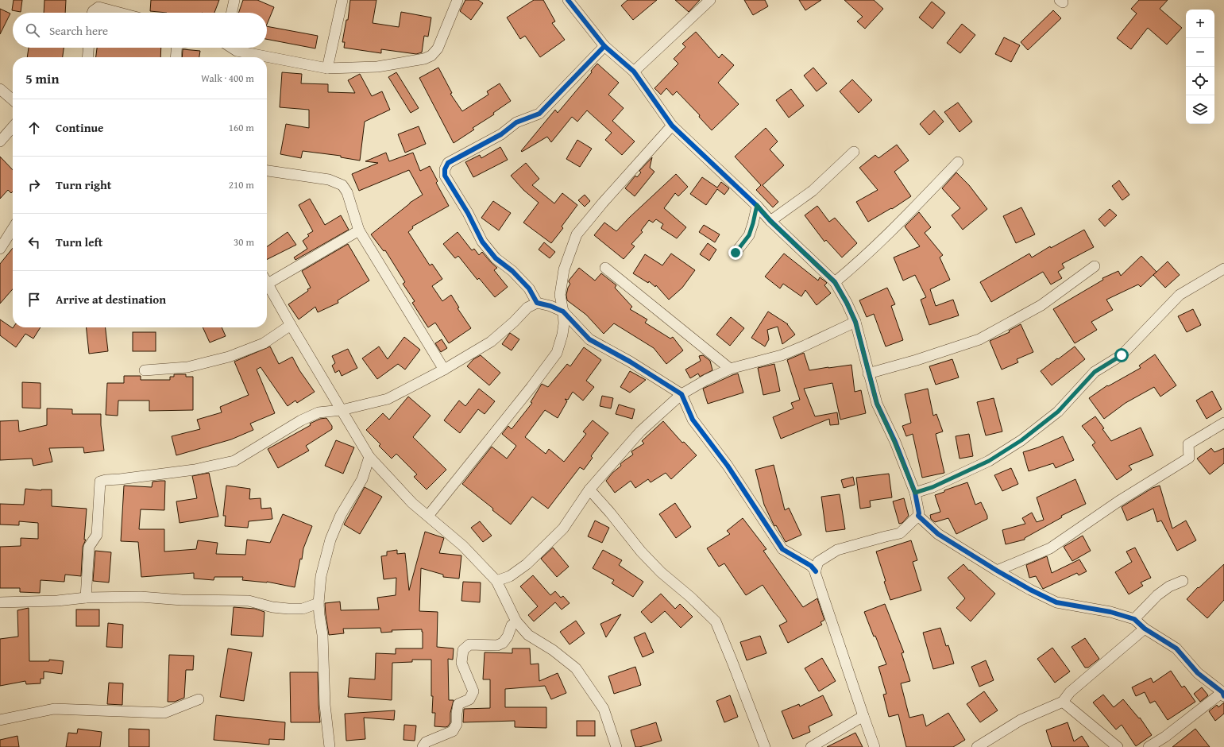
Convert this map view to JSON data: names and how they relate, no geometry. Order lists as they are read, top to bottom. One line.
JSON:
{"page":{"map_buttons":["+","−"],"search":"Search here","heading":["5 min","Walk · 400 m"],"list":[["Continue","160 m"],["Turn right","210 m"],["Turn left","30 m"],"Arrive at destination"]}}
